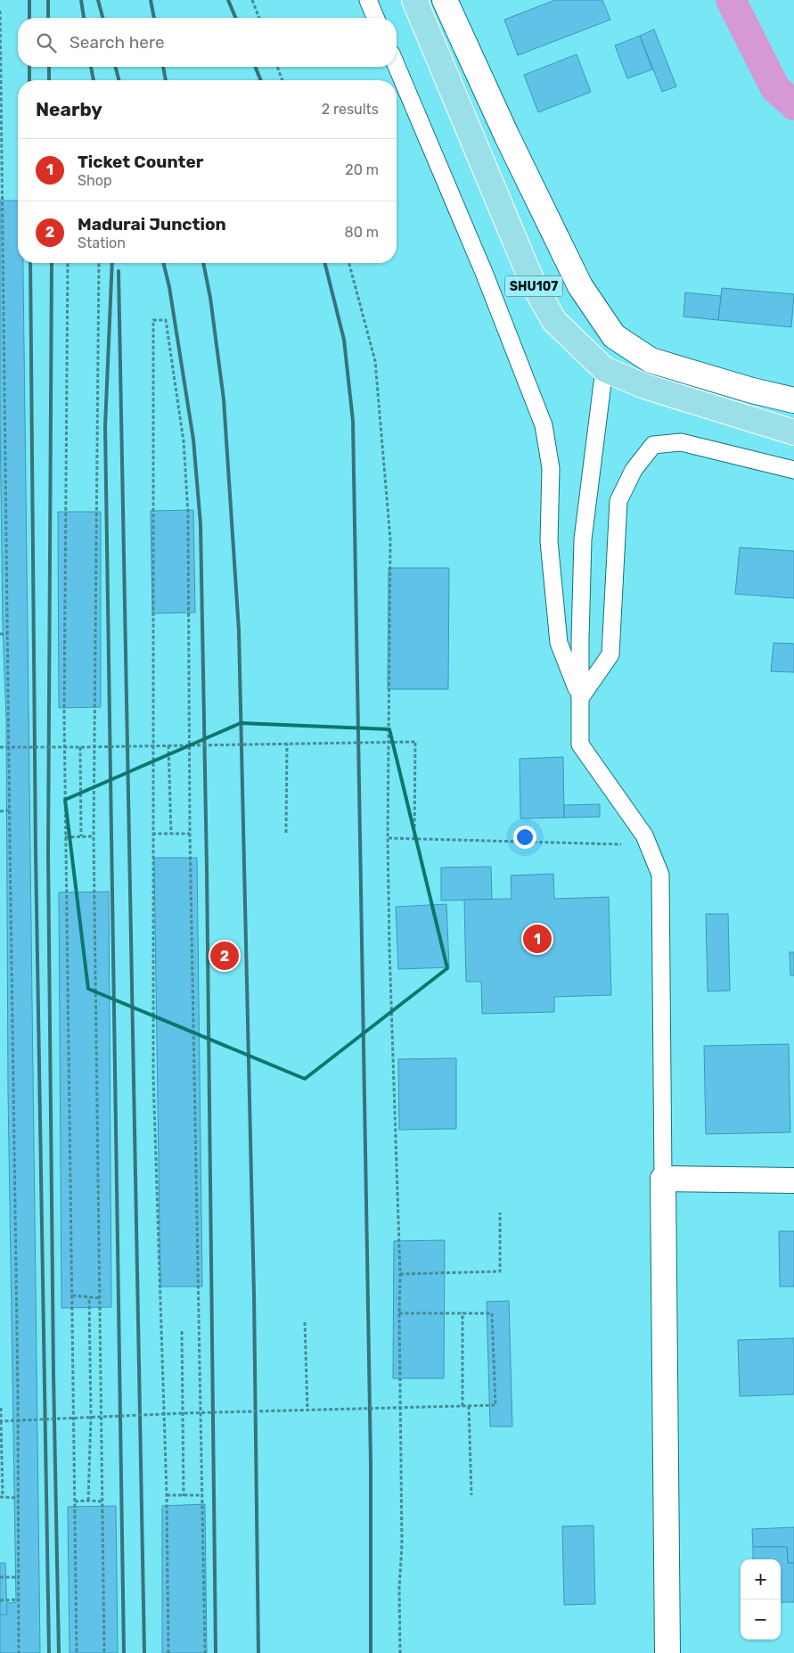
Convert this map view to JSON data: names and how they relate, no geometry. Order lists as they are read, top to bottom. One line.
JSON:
{"streets":{"main road":["SHU107"]},"page":{"search":"Search here","heading":["Nearby","2 results"],"list":[{"mark":"1","name":"Ticket Counter","note":"Shop","value":"20 m"},{"mark":"2","name":"Madurai Junction","note":"Station","value":"80 m"}],"pins":["1","2"],"map_buttons":["+","−"]}}
